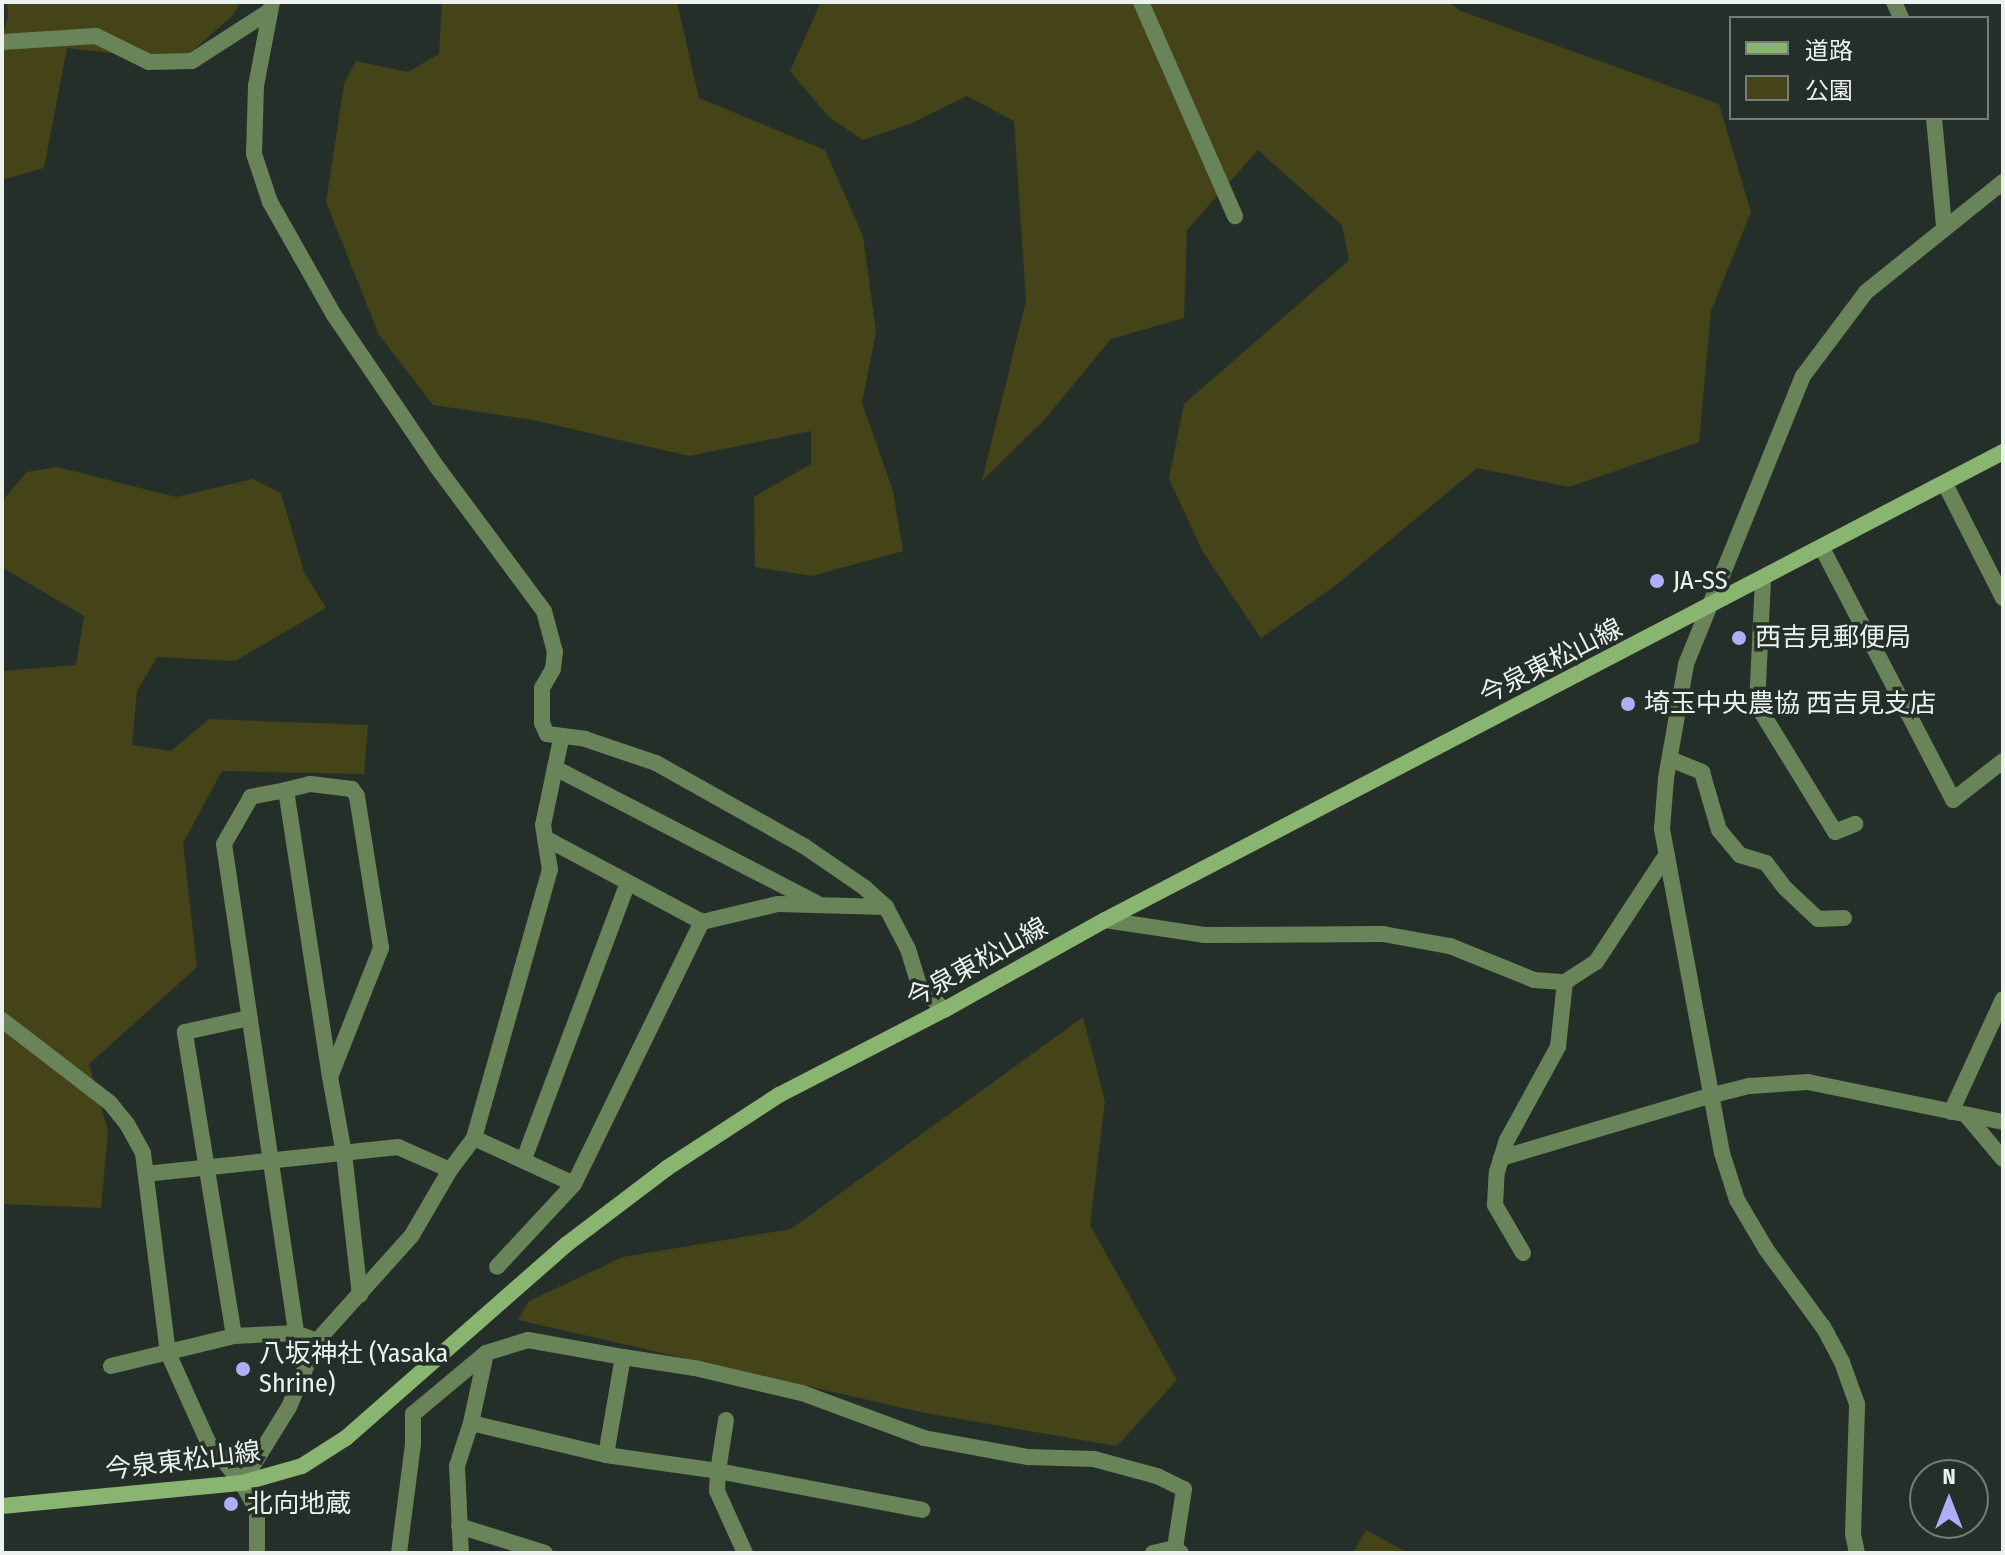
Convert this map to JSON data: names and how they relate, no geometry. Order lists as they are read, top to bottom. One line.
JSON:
{"streets":{"main road":["今泉東松山線"]},"places":["JA-SS","西吉見郵便局","埼玉中央農協 西吉見支店","八坂神社 (Yasaka Shrine)","北向地蔵"],"legend":["道路","公園"],"north":"top"}
